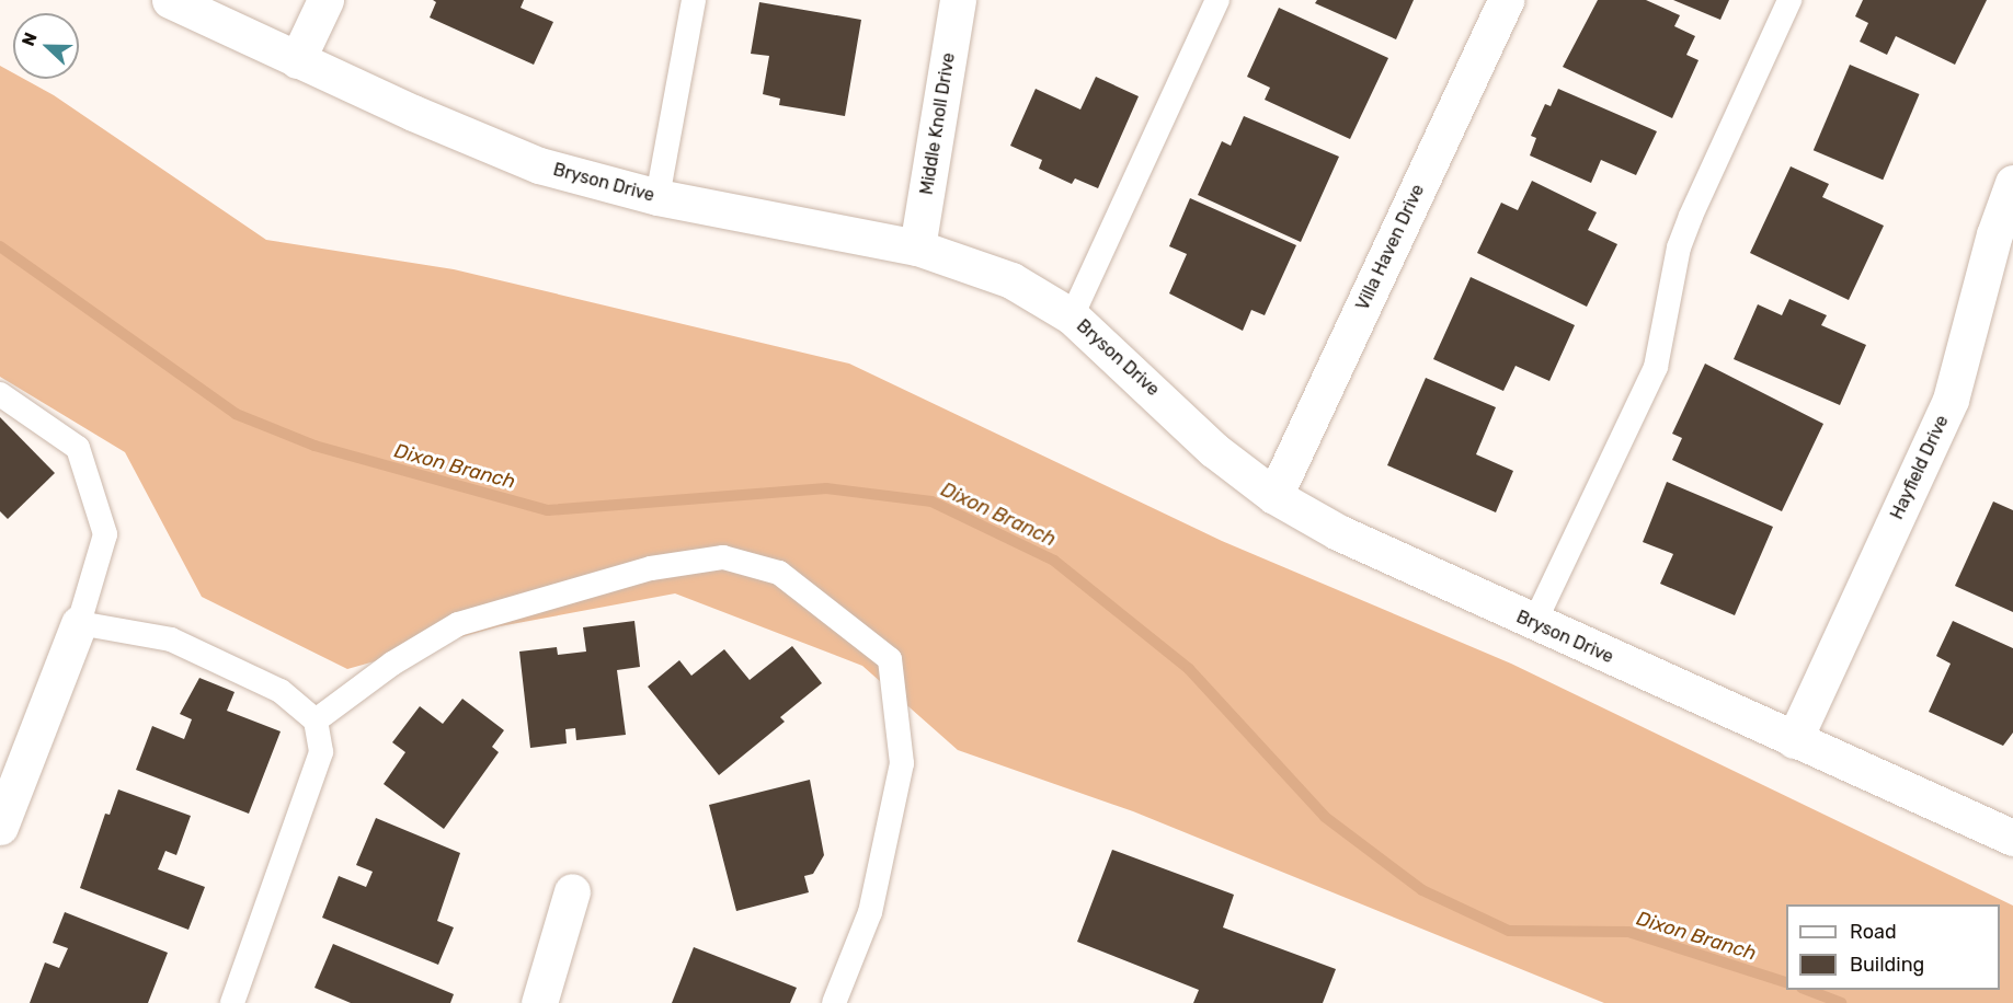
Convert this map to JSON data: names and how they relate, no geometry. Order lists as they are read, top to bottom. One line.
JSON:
{"streets":{"street":["Middle Knoll Drive","Bryson Drive","Villa Haven Drive","Hayfield Drive"]},"crossings":[["Middle Knoll Drive","Bryson Drive"],["Bryson Drive","Villa Haven Drive"],["Bryson Drive","Hayfield Drive"]],"water":["Dixon Branch"],"legend":["Road","Building"],"north":"left"}
